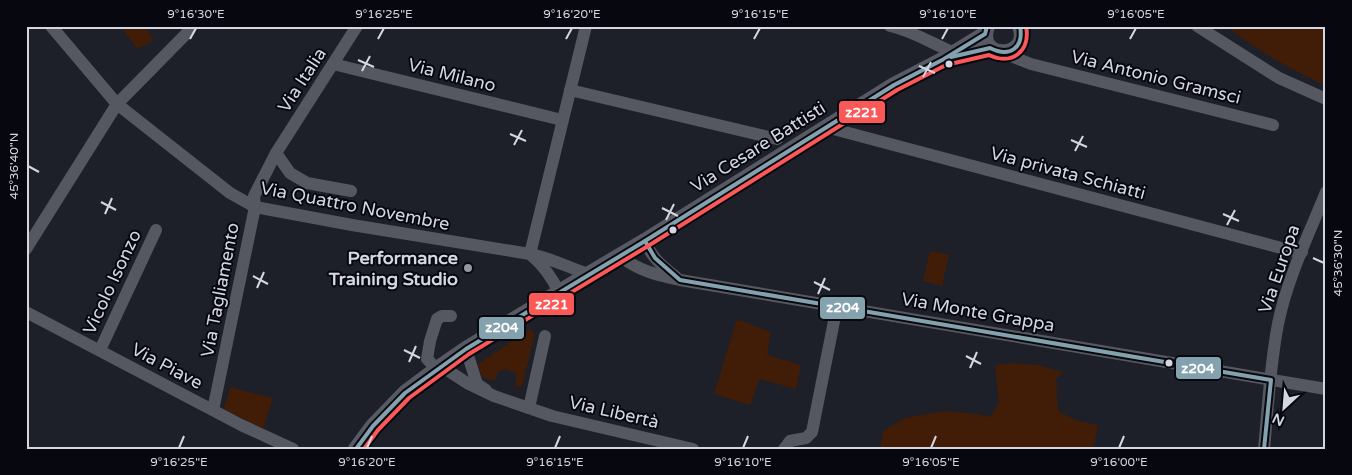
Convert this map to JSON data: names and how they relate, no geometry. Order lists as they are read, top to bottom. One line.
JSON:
{"streets":{"main road":["Via Cesare Battisti"],"street":["Via Milano","Via Antonio Gramsci","Via Italia","Via privata Schiatti","Via Quattro Novembre","Via Europa","Vicolo Isonzo","Via Tagliamento","Via Monte Grappa","Via Piave","Via Libertà"]},"crossings":[["Via Milano","Via Italia"],["Via Antonio Gramsci","Via Cesare Battisti"],["Via Italia","Via Quattro Novembre"],["Via Italia","Via Tagliamento"],["Via Cesare Battisti","Via privata Schiatti"],["Via Cesare Battisti","Via Quattro Novembre"],["Via Cesare Battisti","Via Monte Grappa"],["Via Cesare Battisti","Via Libertà"],["Via privata Schiatti","Via Europa"],["Via Quattro Novembre","Via Tagliamento"],["Via Europa","Via Monte Grappa"],["Vicolo Isonzo","Via Piave"],["Via Tagliamento","Via Piave"]],"places":["Performance Training Studio"],"lines":["transit line z204","transit line z221"],"north":"bottom left","coordinates":["9°16'30\"E","9°16'25\"E","9°16'20\"E","9°16'15\"E","9°16'10\"E","9°16'05\"E","45°36'40\"N","45°36'30\"N","9°16'00\"E"]}
